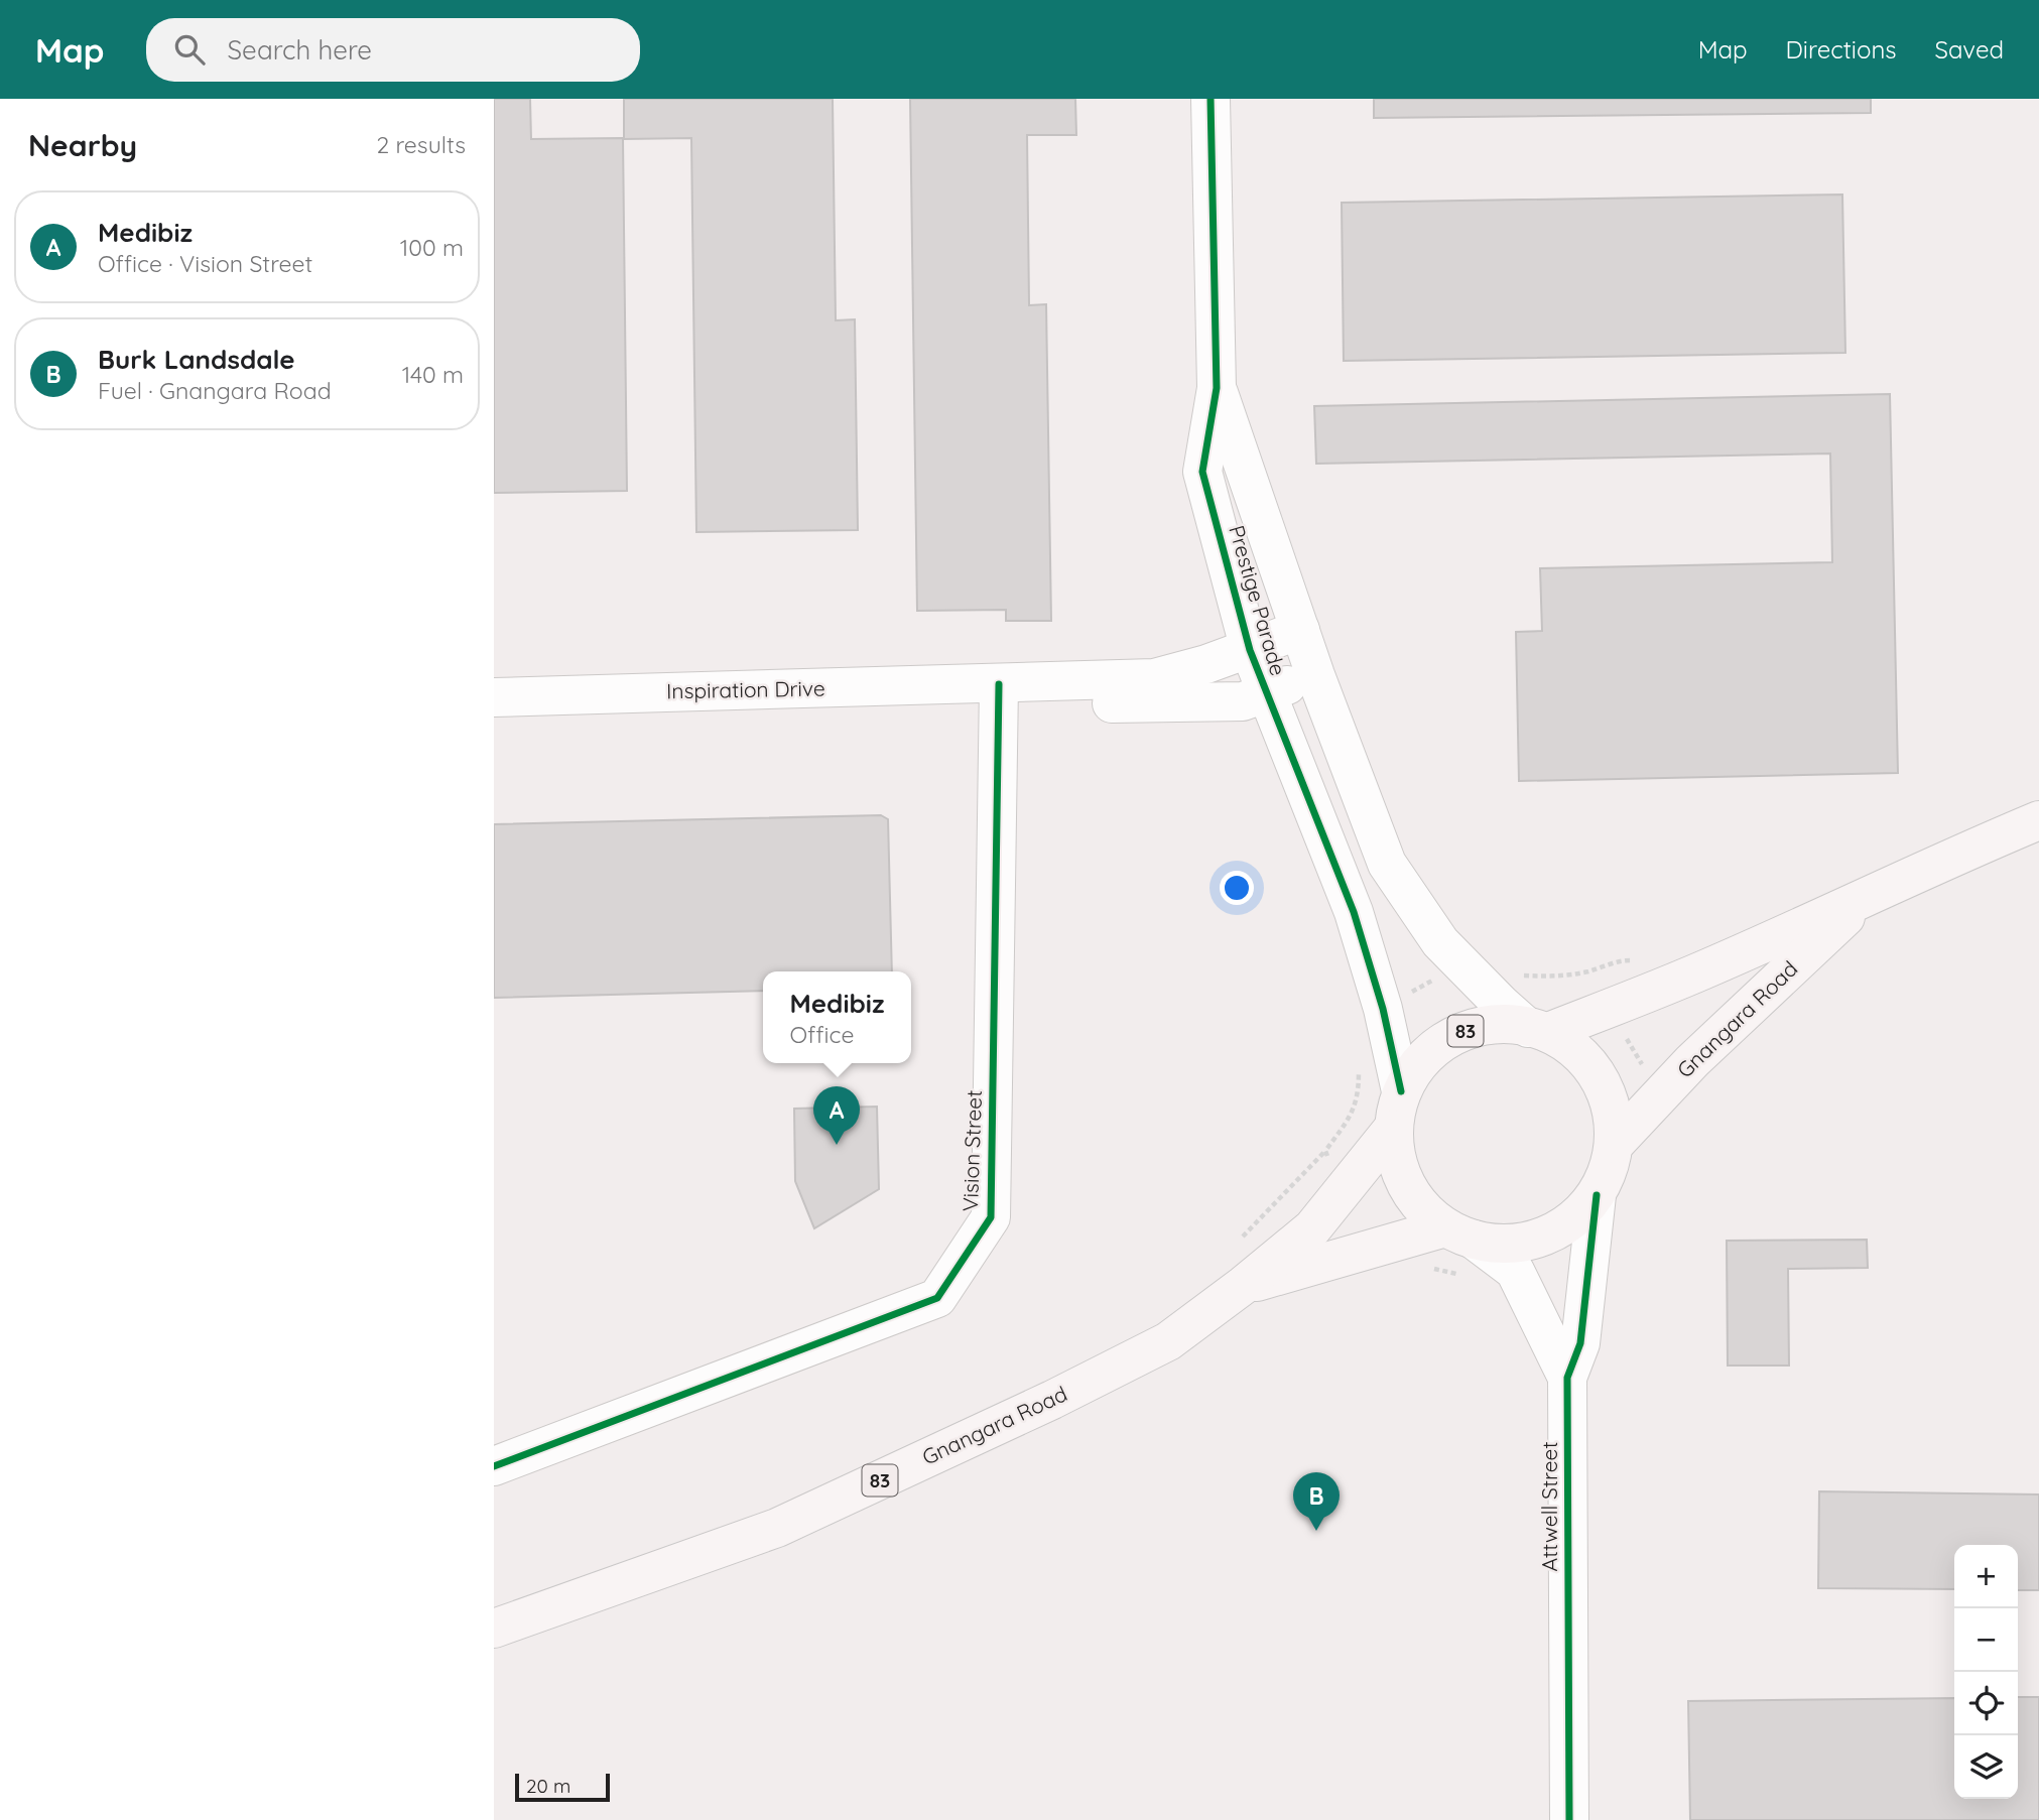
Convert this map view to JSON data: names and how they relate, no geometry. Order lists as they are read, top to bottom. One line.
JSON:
{"streets":{"main road":["Gnangara Road","83"],"street":["Prestige Parade","Inspiration Drive","Vision Street","Attwell Street"]},"crossings":[["Prestige Parade","Inspiration Drive"],["Prestige Parade","Gnangara Road"],["Prestige Parade","Attwell Street"],["Inspiration Drive","Vision Street"],["Gnangara Road","Attwell Street"]],"scale_bar":"20 m","page":{"header":"Map","search":"Search here","nav":["Map","Directions","Saved"],"heading":["Nearby","2 results"],"list":[{"mark":"A","name":"Medibiz","note":"Office · Vision Street","value":"100 m"},{"mark":"B","name":"Burk Landsdale","note":"Fuel · Gnangara Road","value":"140 m"}],"popup":["Medibiz","Office"],"pins":["A","B"],"map_buttons":["+","−"],"scale":"20 m"}}
